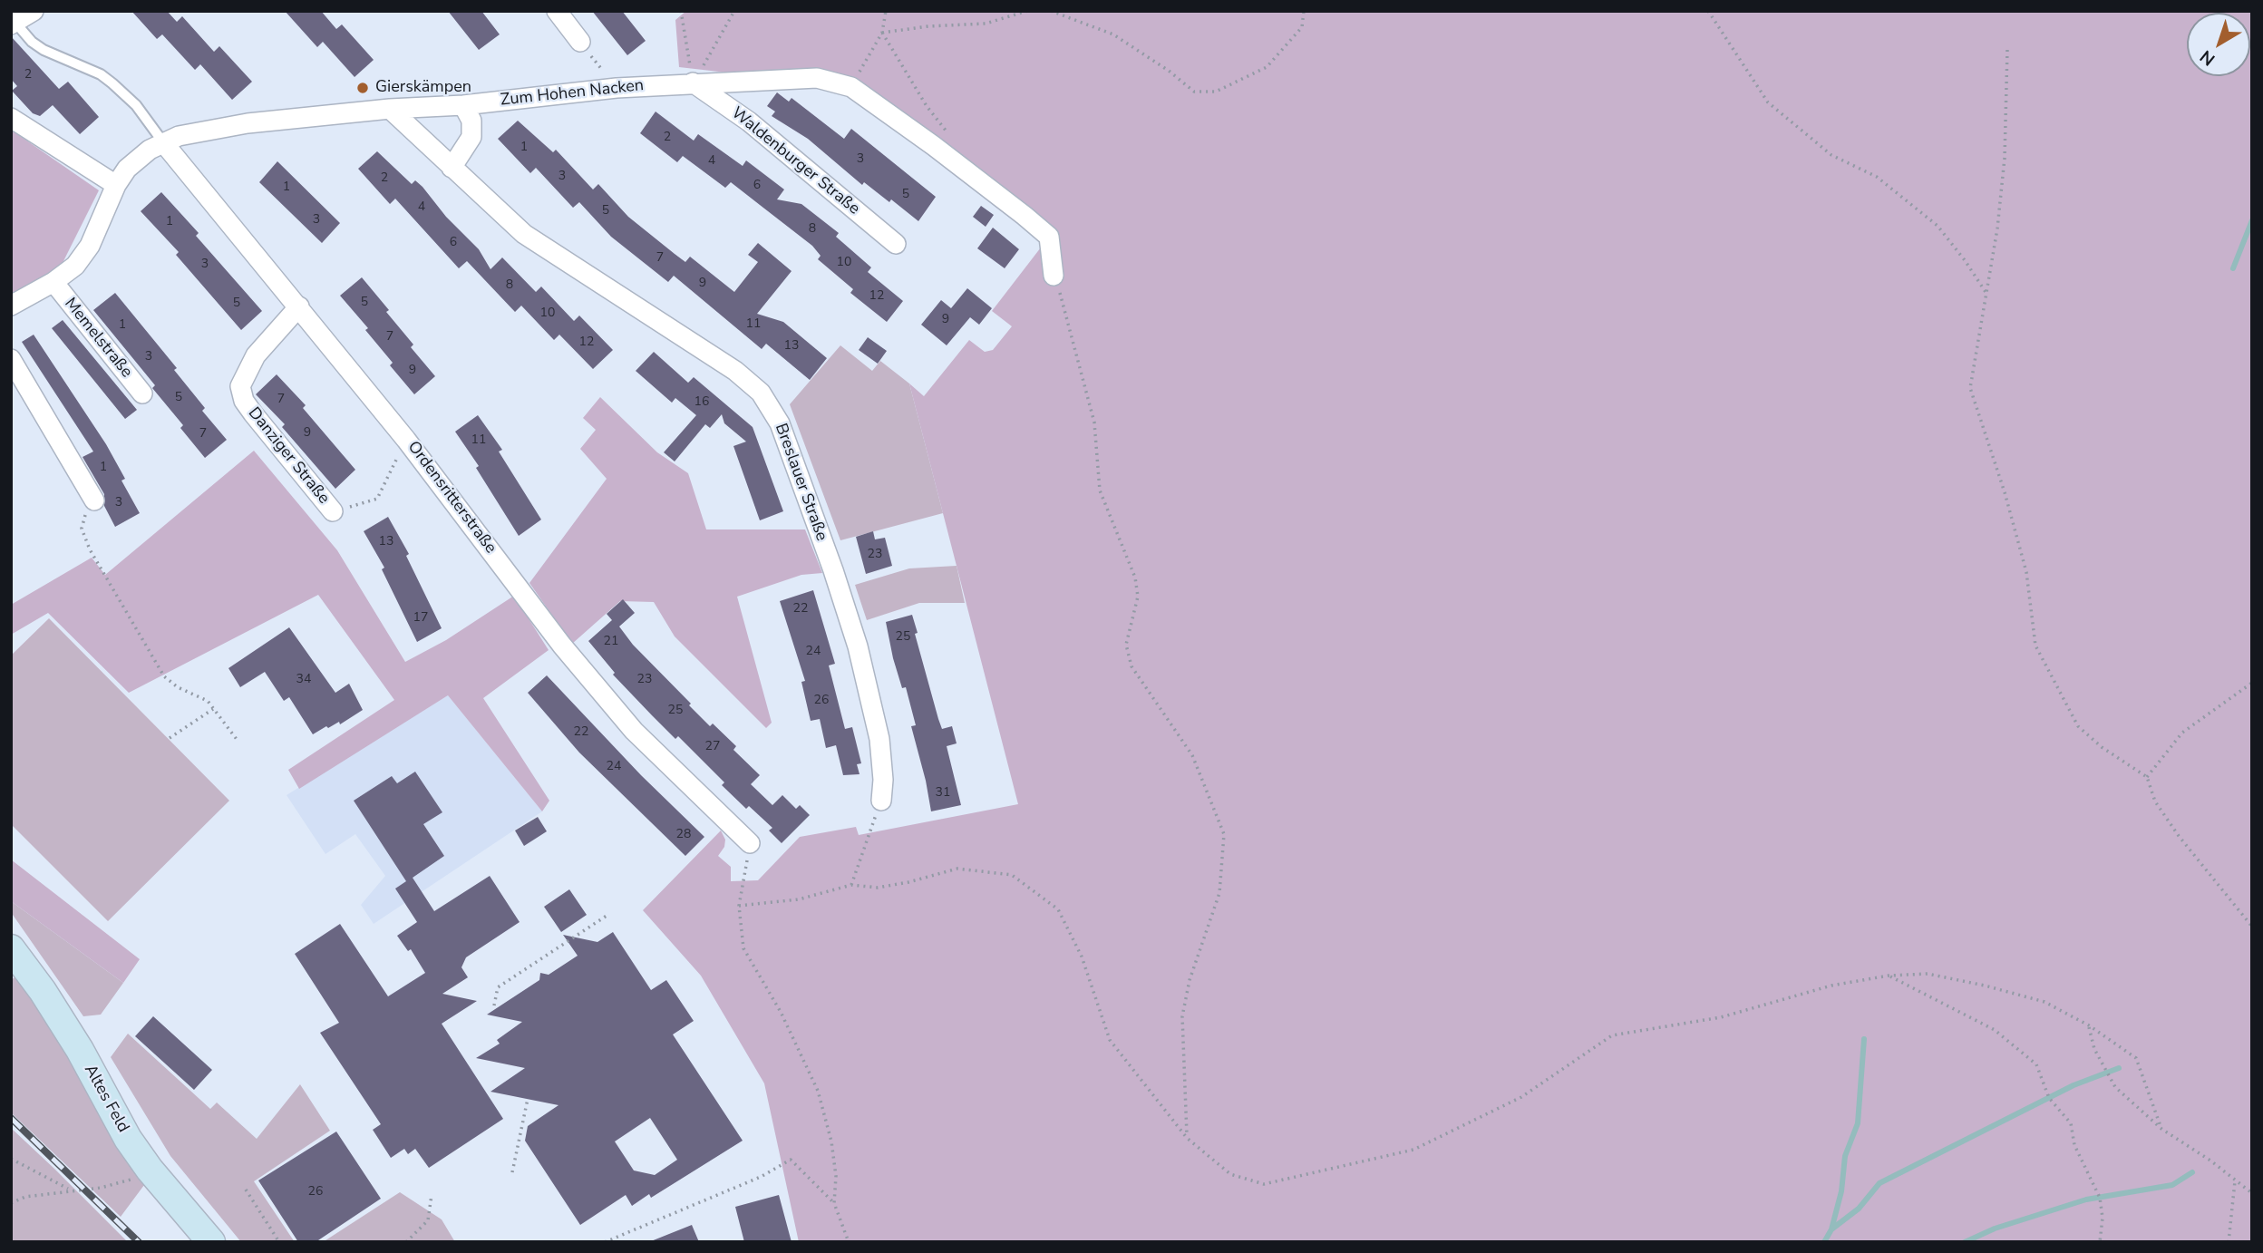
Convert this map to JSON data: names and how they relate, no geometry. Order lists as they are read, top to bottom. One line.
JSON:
{"streets":{"main road":["Altes Feld"],"street":["Zum Hohen Nacken","Waldenburger Straße","Memelstraße","Danziger Straße","Breslauer Straße","Ordensritterstraße"]},"crossings":[["Zum Hohen Nacken","Waldenburger Straße"],["Zum Hohen Nacken","Memelstraße"],["Zum Hohen Nacken","Breslauer Straße"],["Zum Hohen Nacken","Ordensritterstraße"],["Danziger Straße","Ordensritterstraße"]],"places":["Gierskämpen"],"house_numbers":["2","2","1","3","4","3","2","6","1","5","4","5","3","1","8","6","7","10","3","9","8","12","5","5","10","9","11","1","7","12","13","3","9","5","7","16","9","7","11","1","3","13","23","22","17","25","21","24","34","23","26","25","22","27","24","31","28","26"],"north":"bottom left"}
